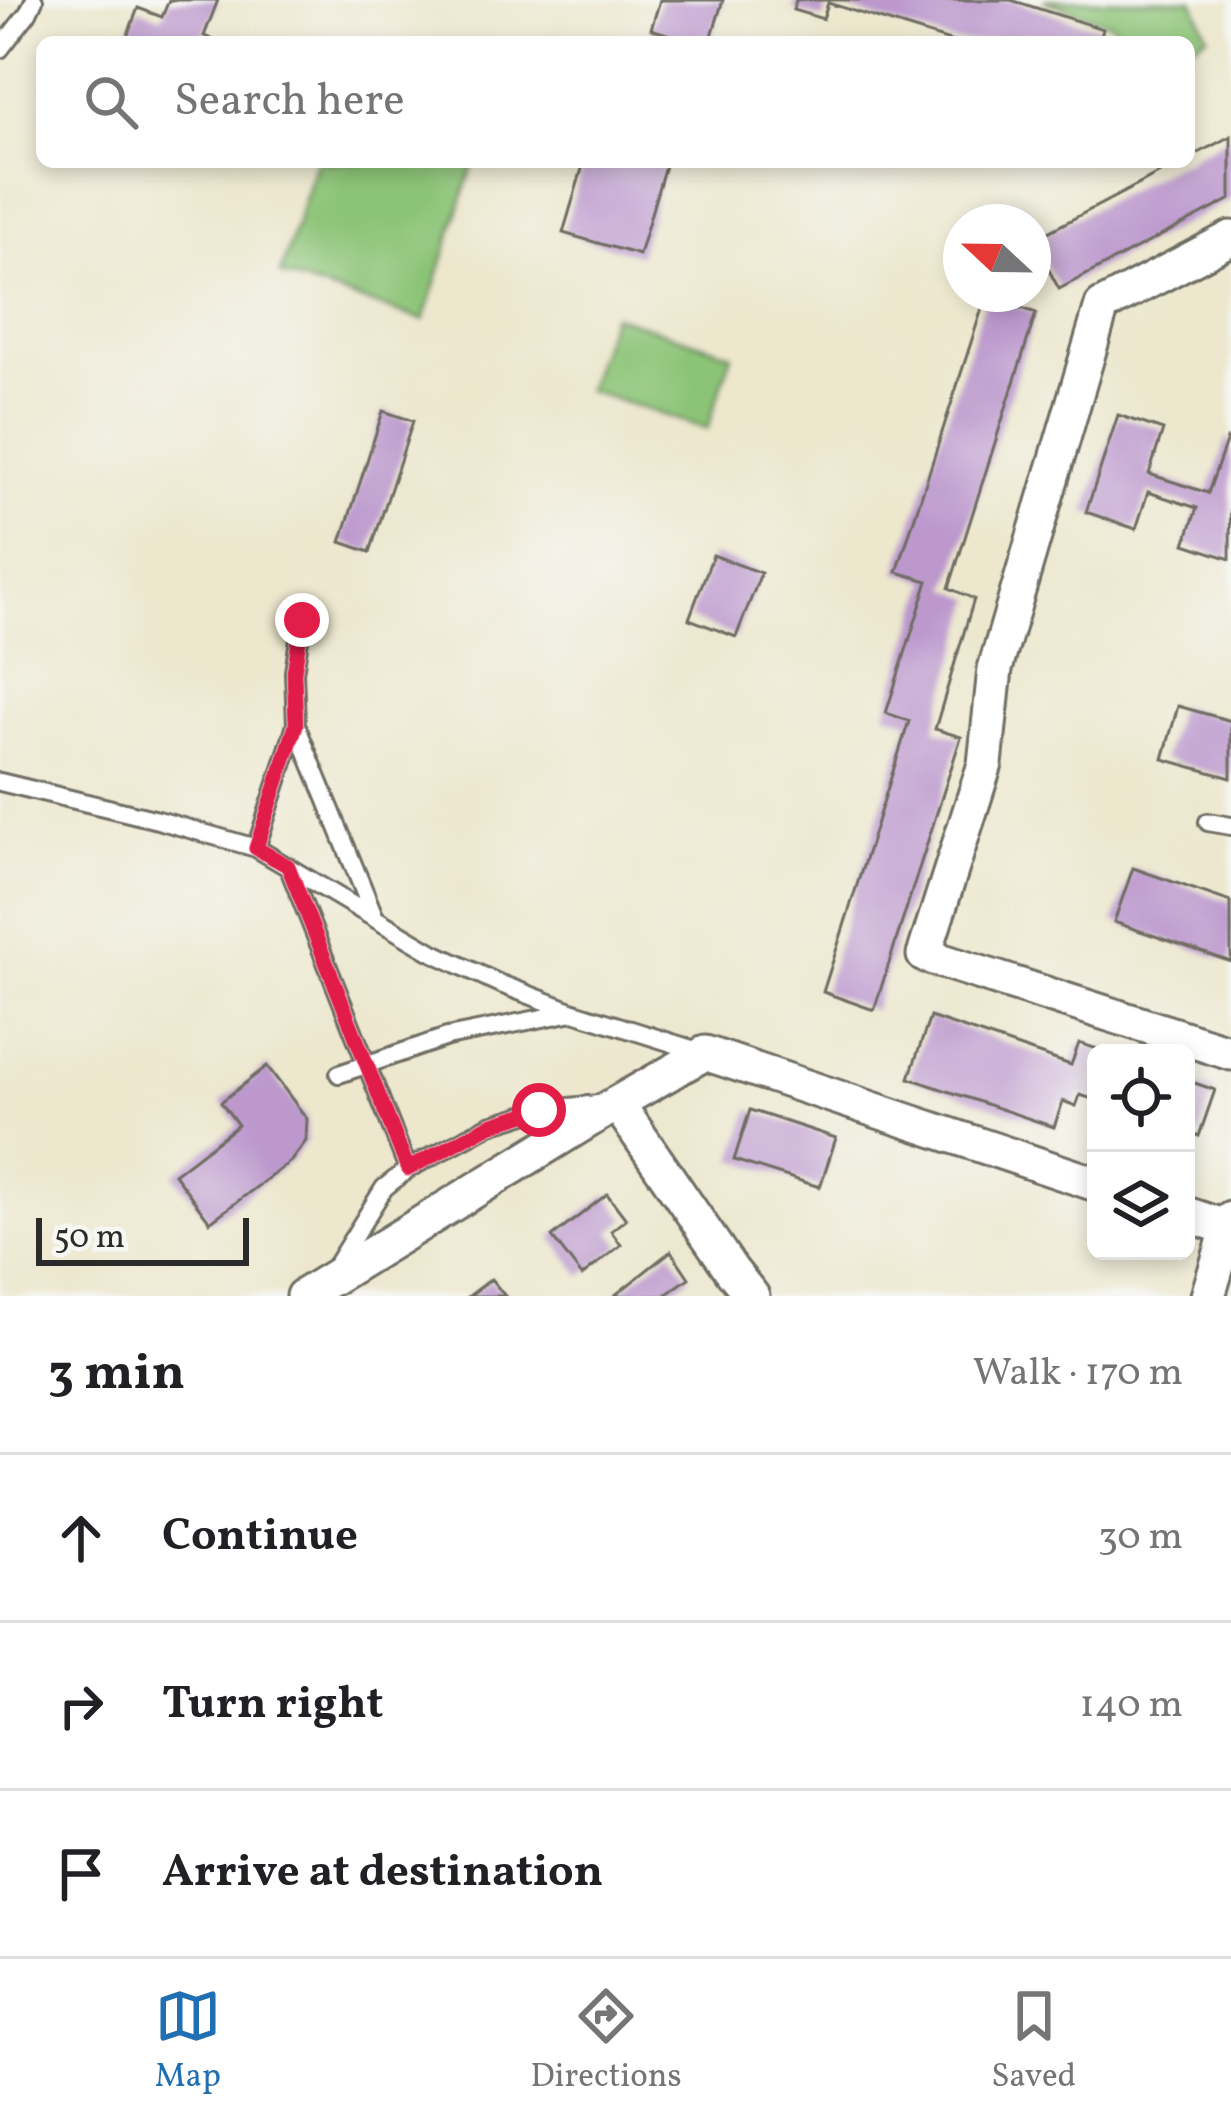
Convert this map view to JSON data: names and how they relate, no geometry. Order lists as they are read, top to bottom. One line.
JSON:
{"scale_bar":"50 m","north":"left","page":{"search":"Search here","scale":"50 m","heading":["3 min","Walk · 170 m"],"list":[["Continue","30 m"],["Turn right","140 m"],"Arrive at destination"],"nav":["Map","Directions","Saved"]}}
